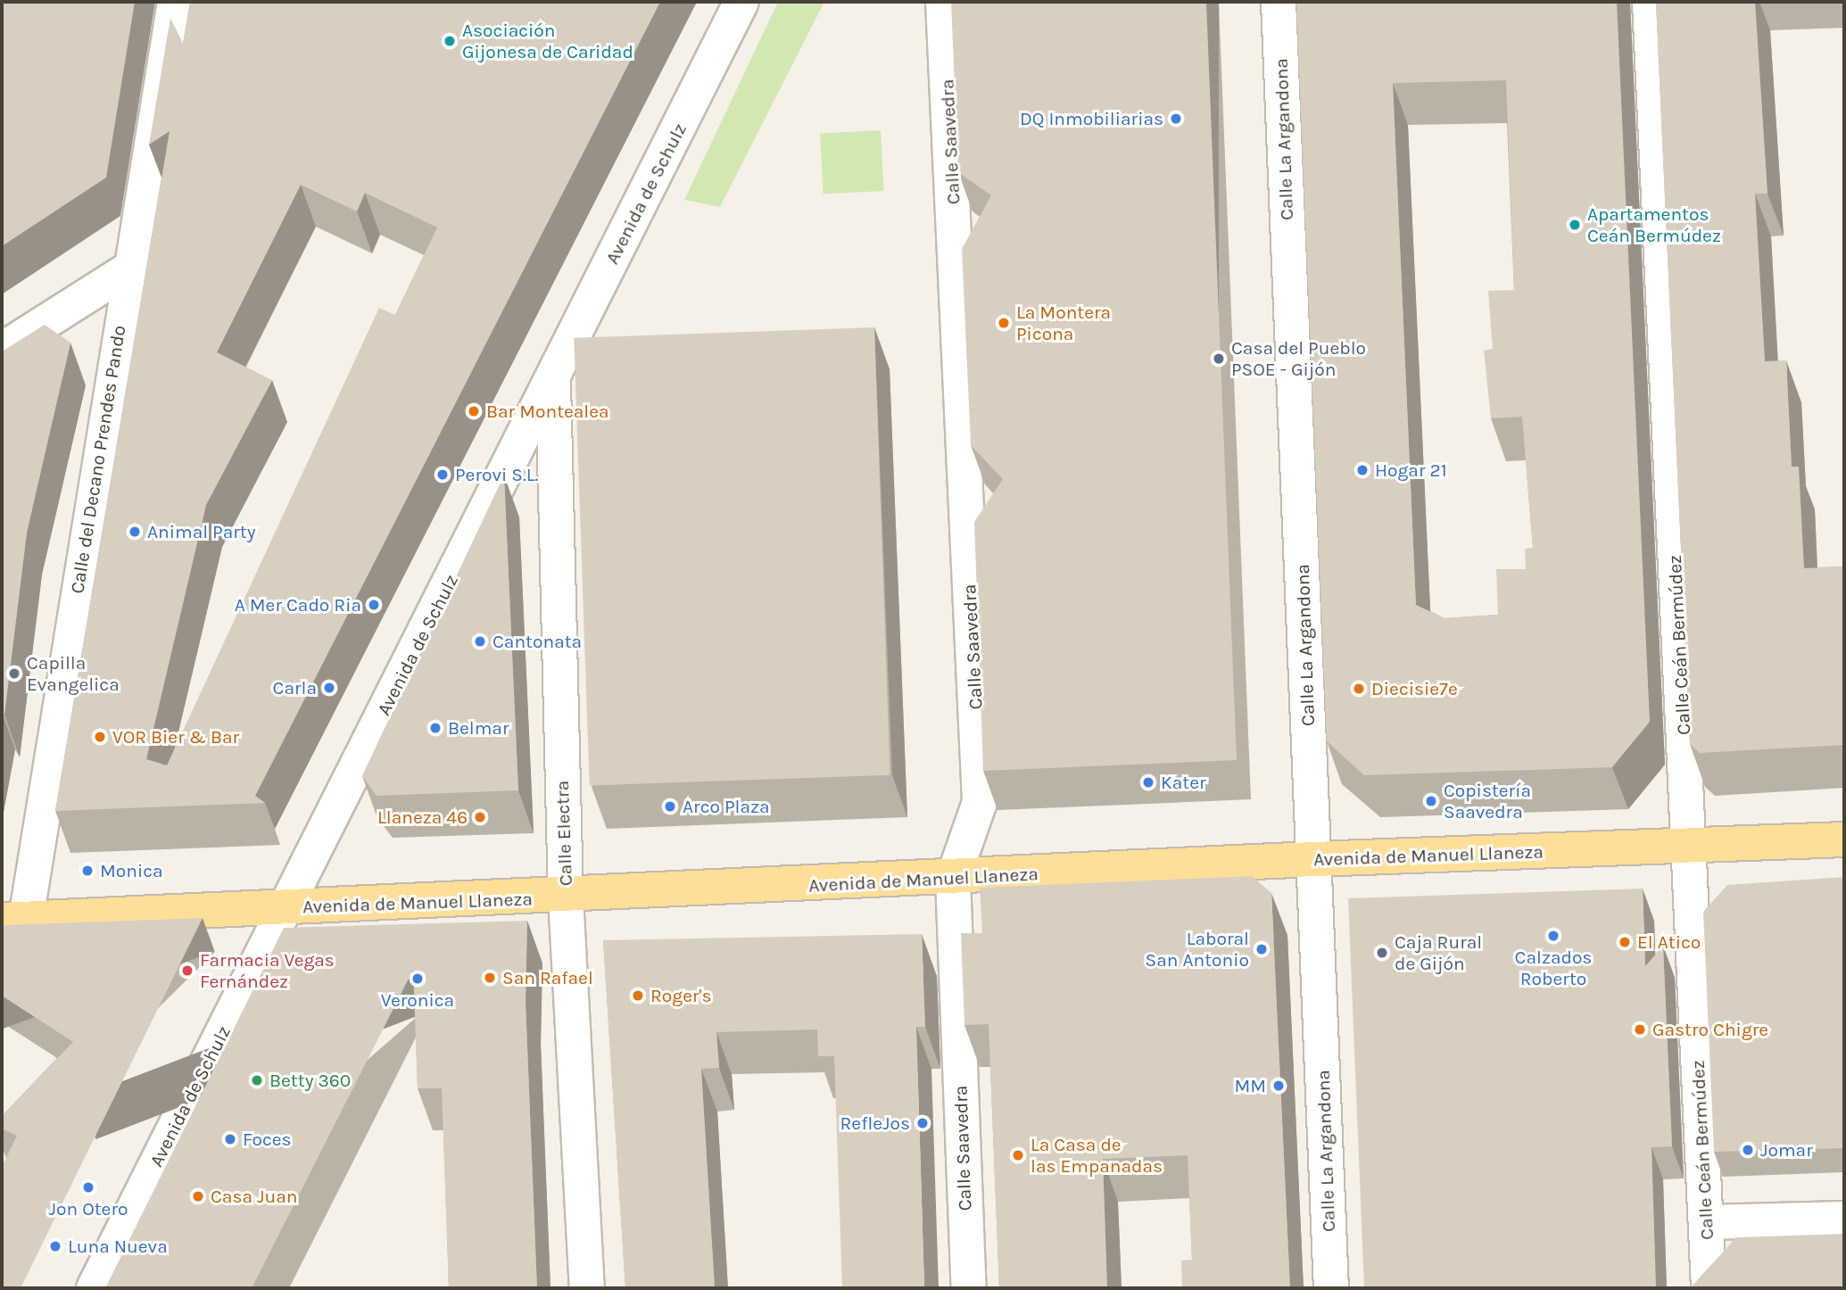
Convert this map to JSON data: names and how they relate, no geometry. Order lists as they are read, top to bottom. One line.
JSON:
{"streets":{"main road":["Avenida de Manuel Llaneza"],"street":["Calle La Argandona","Calle Saavedra","Avenida de Schulz","Calle del Decano Prendes Pando","Calle Ceán Bermúdez","Calle Electra"]},"crossings":[["Calle La Argandona","Avenida de Manuel Llaneza"],["Calle Saavedra","Avenida de Manuel Llaneza"],["Avenida de Schulz","Calle Electra"],["Avenida de Schulz","Avenida de Manuel Llaneza"],["Calle del Decano Prendes Pando","Avenida de Manuel Llaneza"],["Calle Ceán Bermúdez","Avenida de Manuel Llaneza"],["Calle Electra","Avenida de Manuel Llaneza"]],"places":["Asociación Gijonesa de Caridad","DQ Inmobiliarias","Apartamentos Ceán Bermúdez","La Montera Picona","Casa del Pueblo PSOE - Gijón","Bar Montealea","Hogar 21","Perovi S.L.","Animal Party","A Mer Cado Ria","Cantonata","Capilla Evangelica","Carla","Diecisie7e","Belmar","VOR Bier & Bar","Kater","Copistería Saavedra","Arco Plaza","Llaneza 46","Monica","Calzados Roberto","El Atico","Laboral San Antonio","Caja Rural de Gijón","Farmacia Vegas Fernández","San Rafael","Veronica","Roger's","Gastro Chigre","Betty 360","MM","RefleJos","Foces","Jomar","La Casa de las Empanadas","Jon Otero","Casa Juan","Luna Nueva"]}
